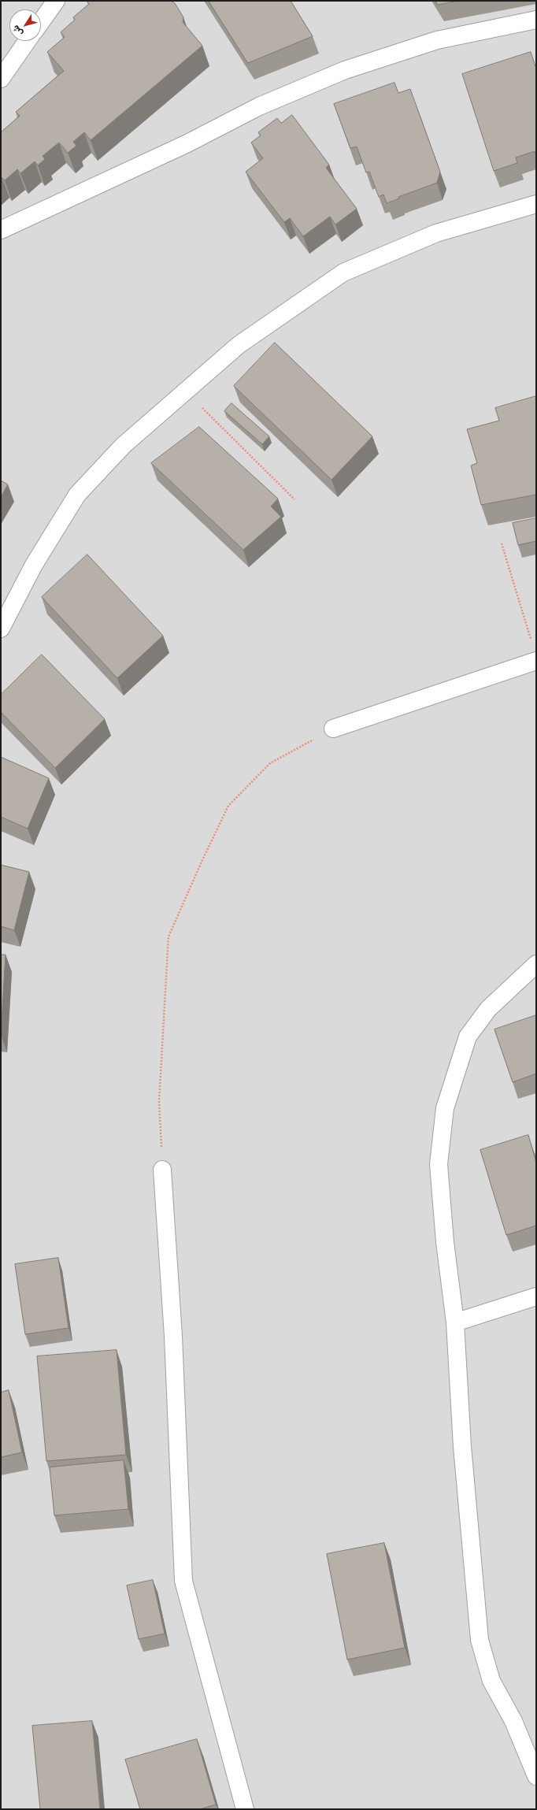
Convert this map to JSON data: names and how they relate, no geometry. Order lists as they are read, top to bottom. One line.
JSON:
{"north":"bottom left"}
